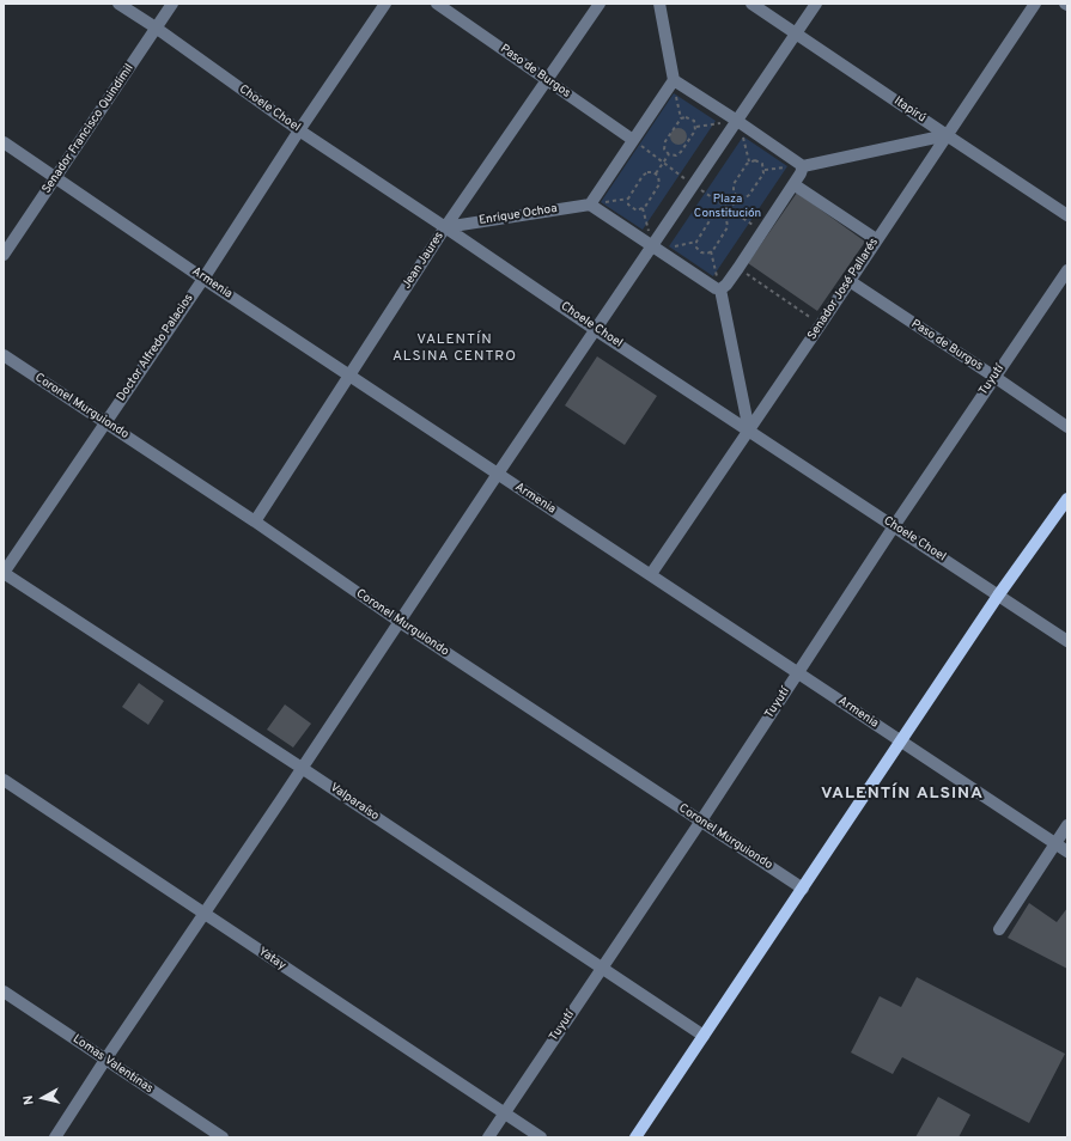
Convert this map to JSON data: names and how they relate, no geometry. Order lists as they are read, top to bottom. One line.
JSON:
{"streets":{"street":["Paso de Burgos","Choele Choel","Itapirú","Senador Francisco Quindimil","Enrique Ochoa","Jean Jaures","Armenia","Senador José Pallarés","Doctor Alfredo Palacios","Tuyutí","Coronel Murguiondo","Valparaíso","Yatay","Lomas Valentinas"]},"crossings":[["Paso de Burgos","Jean Jaures"],["Paso de Burgos","Senador José Pallarés"],["Paso de Burgos","Tuyutí"],["Choele Choel","Senador Francisco Quindimil"],["Choele Choel","Enrique Ochoa"],["Choele Choel","Jean Jaures"],["Choele Choel","Senador José Pallarés"],["Choele Choel","Doctor Alfredo Palacios"],["Choele Choel","Tuyutí"],["Itapirú","Senador José Pallarés"],["Senador Francisco Quindimil","Armenia"],["Enrique Ochoa","Jean Jaures"],["Jean Jaures","Armenia"],["Jean Jaures","Coronel Murguiondo"],["Armenia","Senador José Pallarés"],["Armenia","Doctor Alfredo Palacios"],["Armenia","Tuyutí"],["Doctor Alfredo Palacios","Coronel Murguiondo"],["Doctor Alfredo Palacios","Valparaíso"],["Tuyutí","Coronel Murguiondo"],["Tuyutí","Valparaíso"],["Tuyutí","Yatay"]],"districts":["VALENTÍN ALSINA CENTRO","VALENTÍN ALSINA"],"parks":["Plaza Constitución"],"north":"left"}
